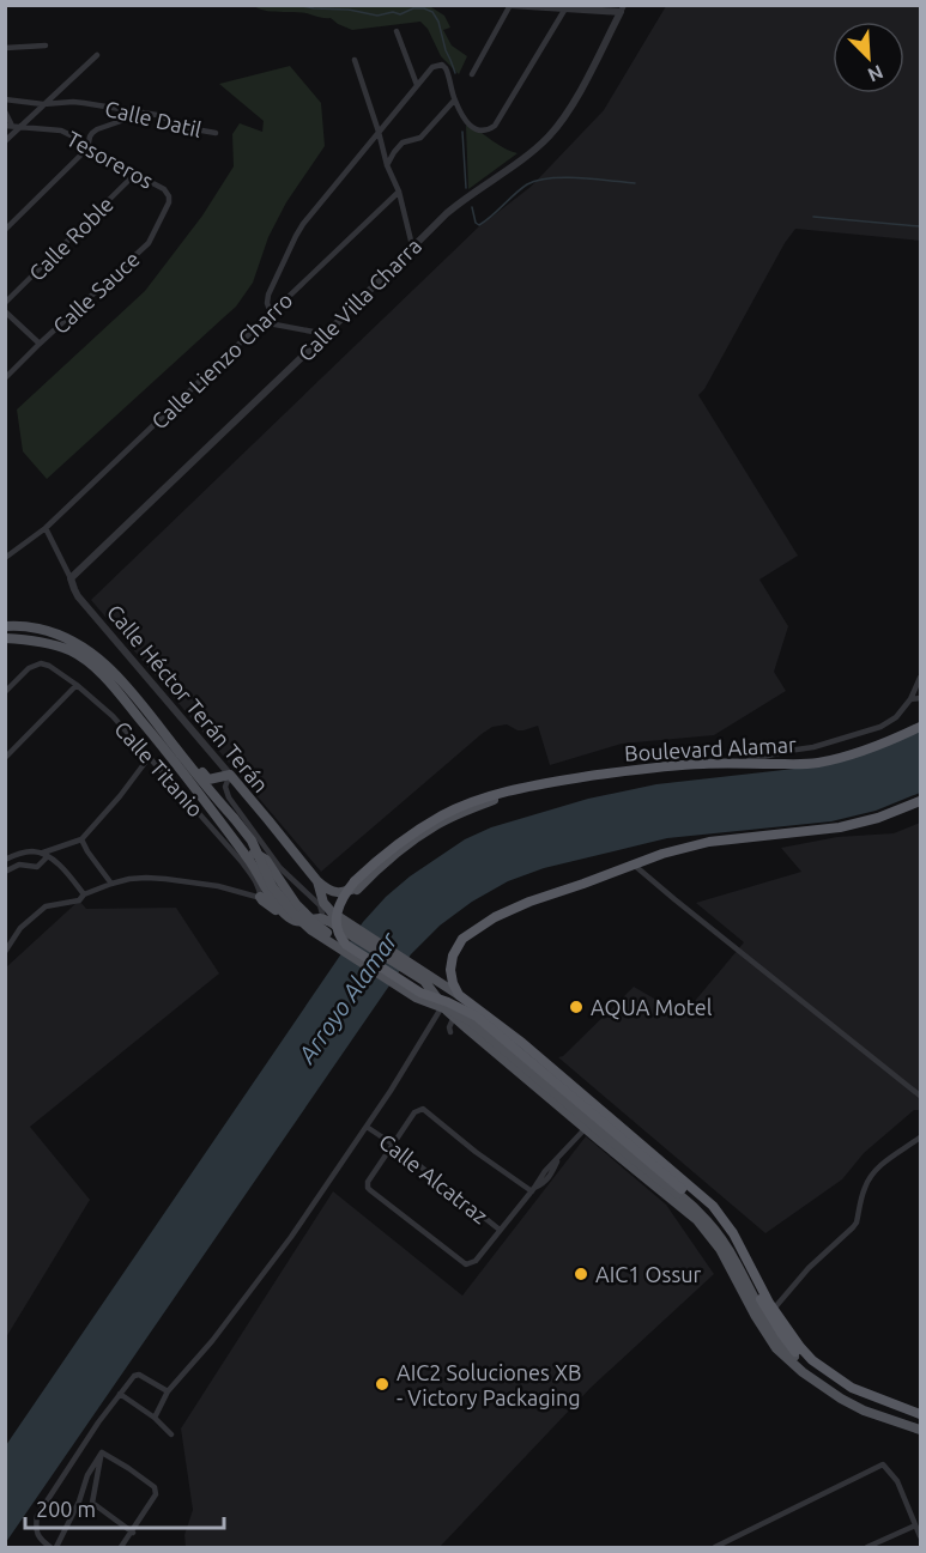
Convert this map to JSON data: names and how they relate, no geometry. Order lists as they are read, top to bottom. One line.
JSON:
{"streets":{"highway":["Boulevard Alamar"],"main road":["Calle Héctor Terán Terán"],"street":["Calle Datil","Tesoreros","Calle Roble","Calle Sauce","Calle Villa Charra","Calle Lienzo Charro","Calle Titanio","Calle Alcatraz"]},"crossings":[["Tesoreros","Calle Roble"],["Tesoreros","Calle Sauce"],["Calle Villa Charra","Calle Héctor Terán Terán"],["Calle Lienzo Charro","Calle Héctor Terán Terán"]],"water":["Arroyo Alamar"],"places":["AQUA Motel","AIC1 Ossur","AIC2 Soluciones XB - Victory Packaging"],"scale_bar":"200 m","north":"bottom right"}
